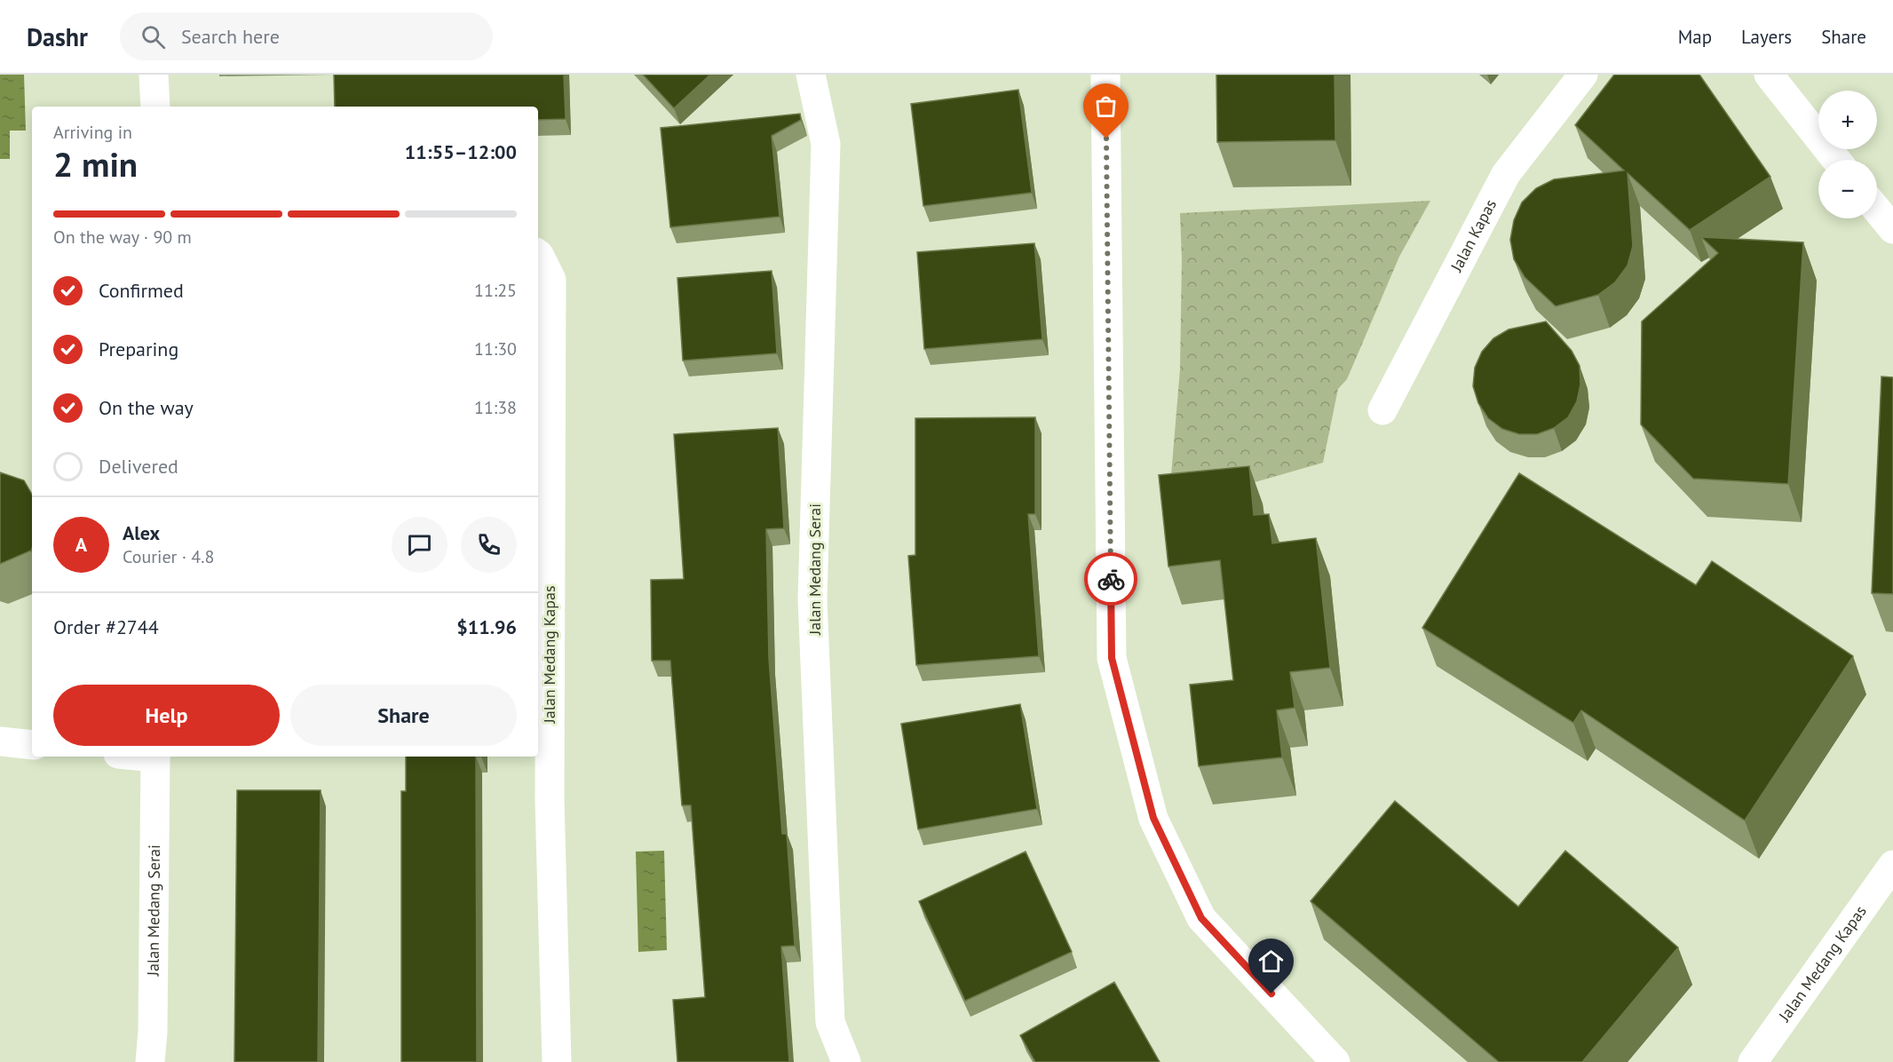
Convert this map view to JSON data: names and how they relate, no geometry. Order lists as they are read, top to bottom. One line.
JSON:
{"streets":{"street":["Jalan Kapas","Jalan Medang Serai","Jalan Medang Kapas"]},"page":{"header":"Dashr","search":"Search here","nav":["Map","Layers","Share"],"map_buttons":["+","−"],"heading":["2 min","Arriving in","11:55–12:00"],"panel":["Alex","Courier · 4.8","Order #2744","$11.96"],"bar":"On the way · 90 m","list":[["Confirmed","11:25"],["Preparing","11:30"],["On the way","11:38"],"Delivered"],"round":"A","buttons":["Help","Share"]}}
